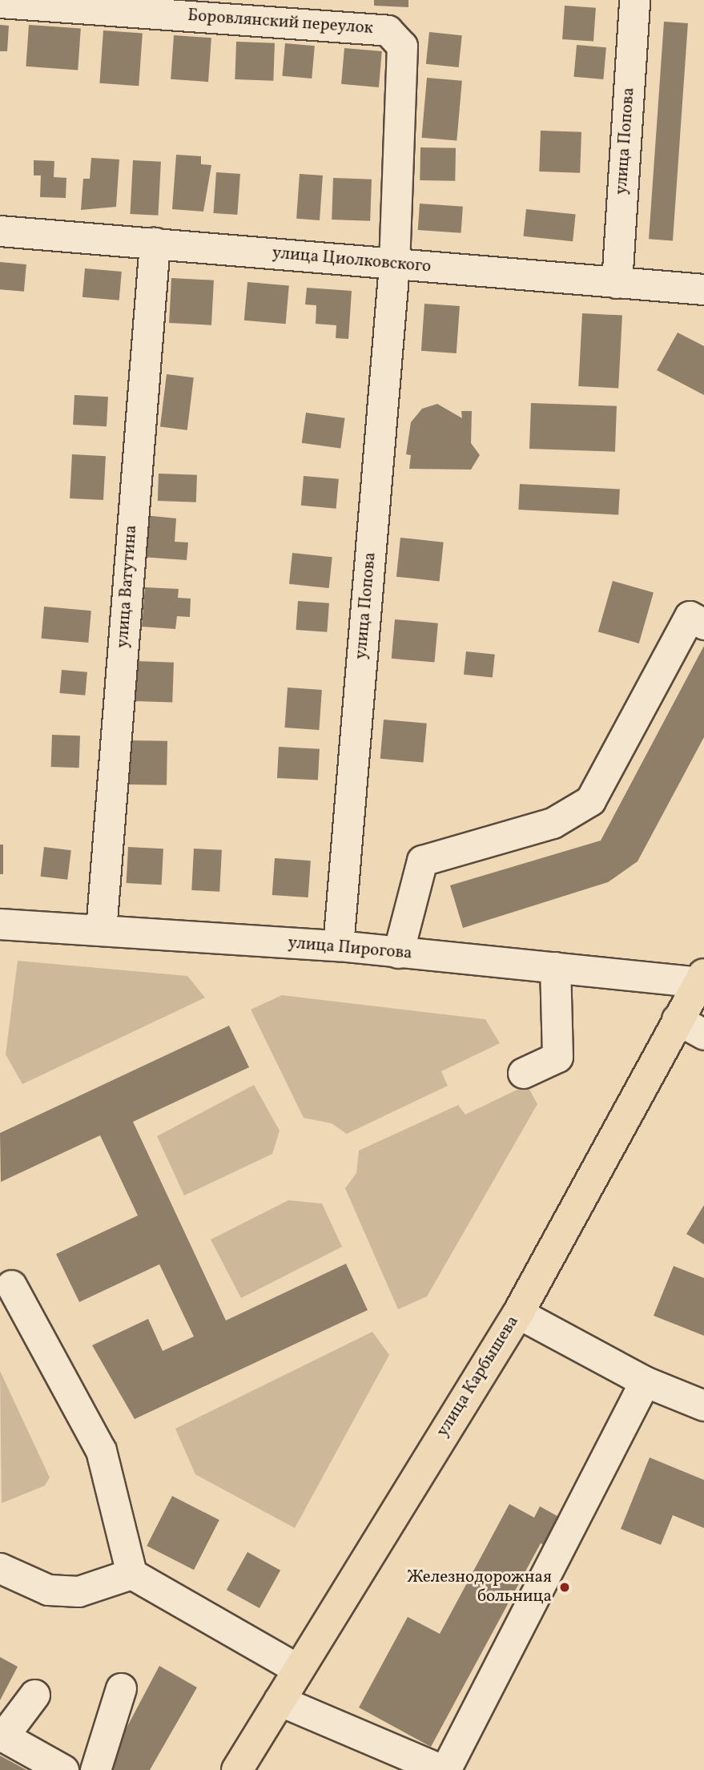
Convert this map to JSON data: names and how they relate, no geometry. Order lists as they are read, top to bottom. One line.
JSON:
{"streets":{"main road":["улица Карбышева"],"street":["Боровлянский переулок","улица Попова","улица Циолковского","улица Ватутина","улица Пирогова"]},"crossings":[["Боровлянский переулок","улица Попова"],["Боровлянский переулок","улица Циолковского"],["улица Попова","улица Циолковского"],["улица Попова","улица Пирогова"],["улица Циолковского","улица Ватутина"],["улица Ватутина","улица Пирогова"],["улица Пирогова","улица Карбышева"]],"places":["Железнодорожная больница"]}
